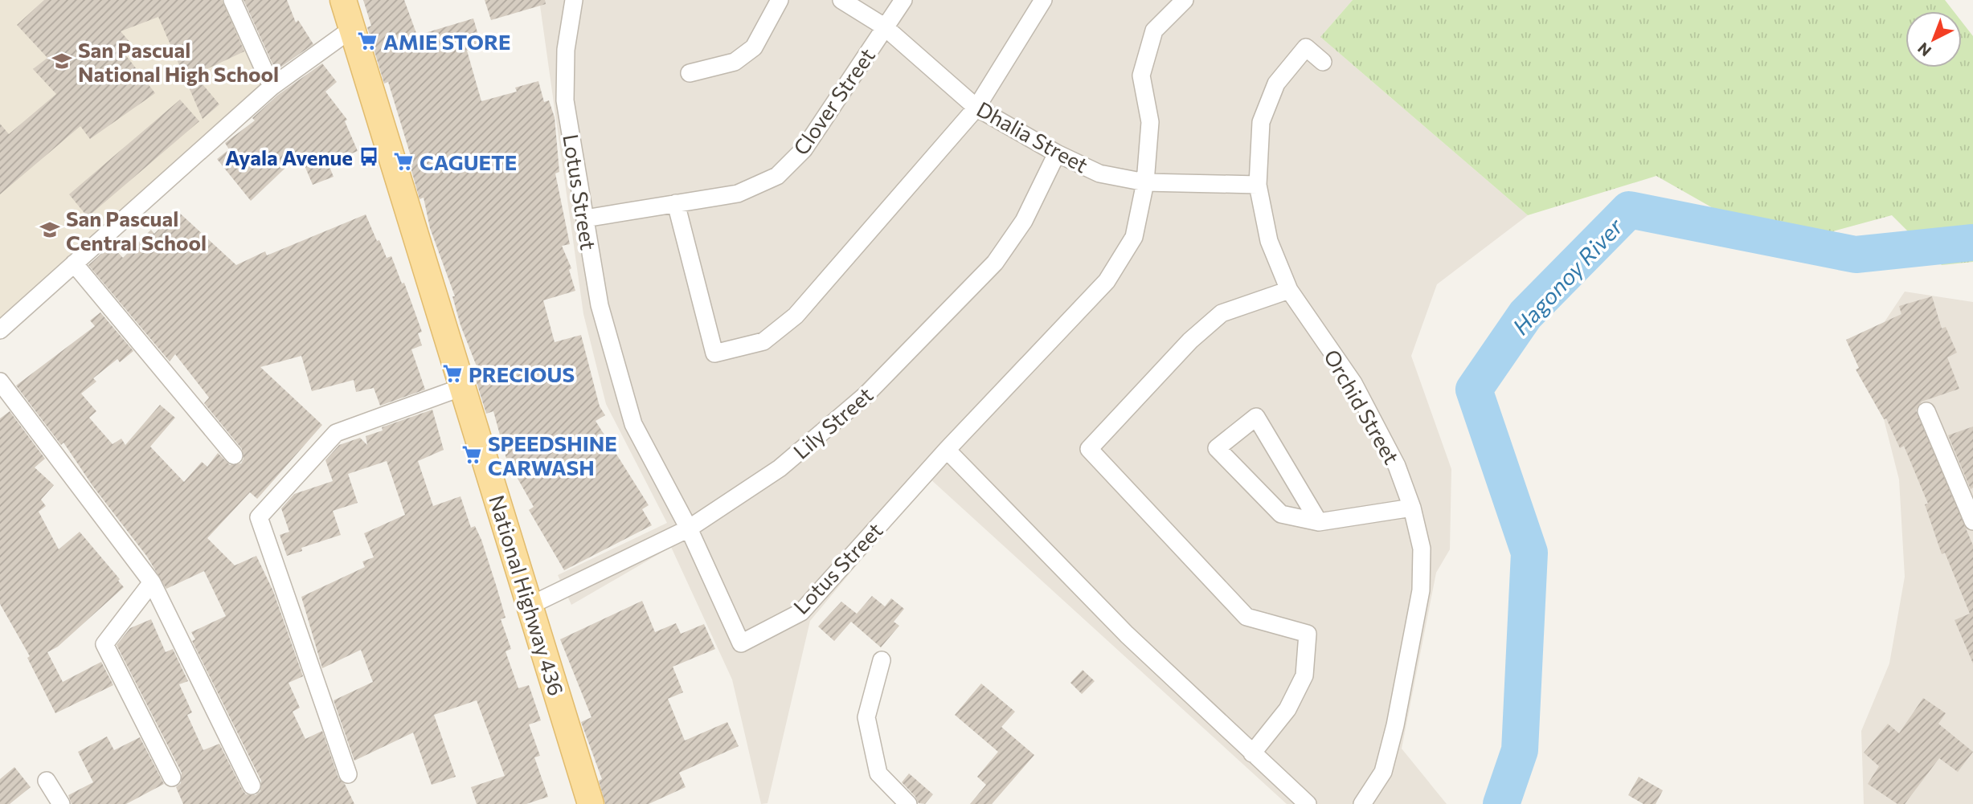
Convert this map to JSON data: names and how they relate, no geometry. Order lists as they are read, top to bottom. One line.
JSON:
{"streets":{"main road":["National Highway 436"],"street":["Clover Street","Dhalia Street","Lotus Street","Orchid Street","Lily Street"]},"crossings":[["Clover Street","Dhalia Street"],["Clover Street","Lotus Street"],["Dhalia Street","Lotus Street"],["Dhalia Street","Orchid Street"],["Dhalia Street","Lily Street"],["Lotus Street","Lily Street"],["Lily Street","National Highway 436"]],"water":["Hagonoy River"],"places":{"supermarket":["AMIE STORE","CAGUETE","PRECIOUS","SPEEDSHINE CARWASH"],"school or university":["San Pascual National High School","San Pascual Central School"],"bus stop":["Ayala Avenue"]},"north":"bottom left"}
